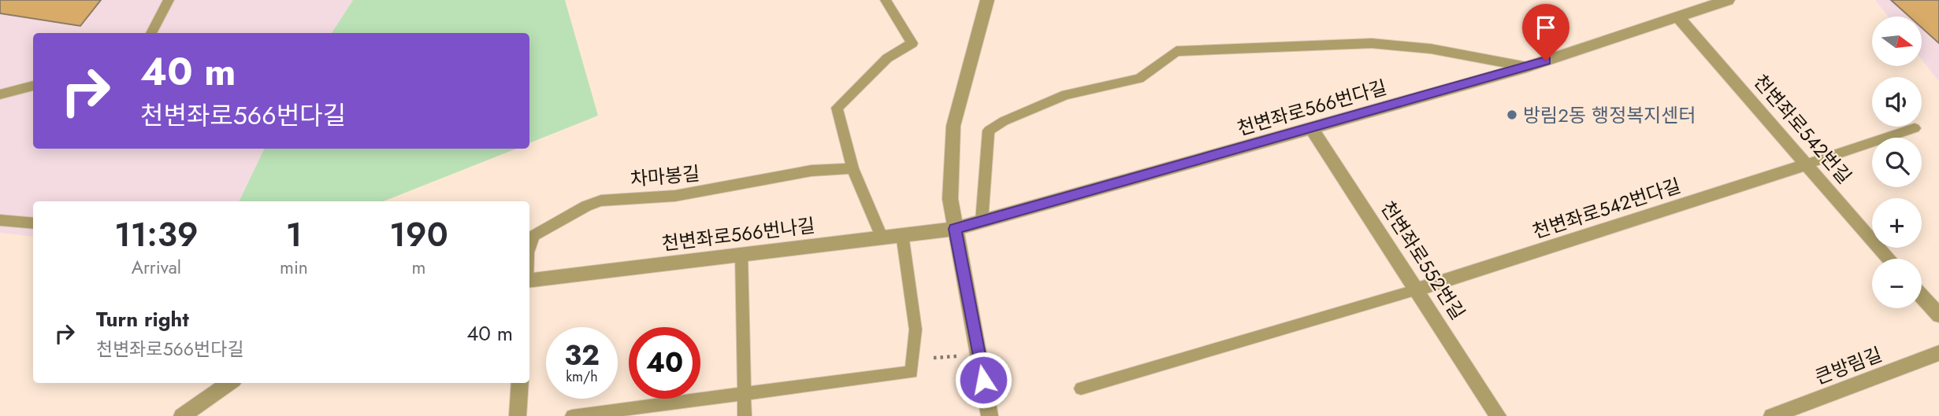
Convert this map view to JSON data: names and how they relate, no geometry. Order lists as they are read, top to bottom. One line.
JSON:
{"streets":{"street":["천변좌로566번다길","천변좌로542번길","천변좌로542번다길","천변좌로566번나길","천변좌로552번길","큰방림길"],"lane":["차마봉길"]},"crossings":[["천변좌로566번다길","천변좌로542번길"],["천변좌로566번다길","천변좌로566번나길"],["천변좌로566번다길","천변좌로552번길"],["천변좌로542번길","천변좌로542번다길"],["천변좌로542번다길","천변좌로552번길"]],"places":["방림2동 행정복지센터"],"north":"right","page":{"map_buttons":["+","−"],"turn":["40 m","천변좌로566번다길"],"eta":["11:39","Arrival","1","min","190","m"],"list":[{"name":"Turn right","note":"천변좌로566번다길","value":"40 m"}],"speed":"32 km/h","limit":"40"}}
